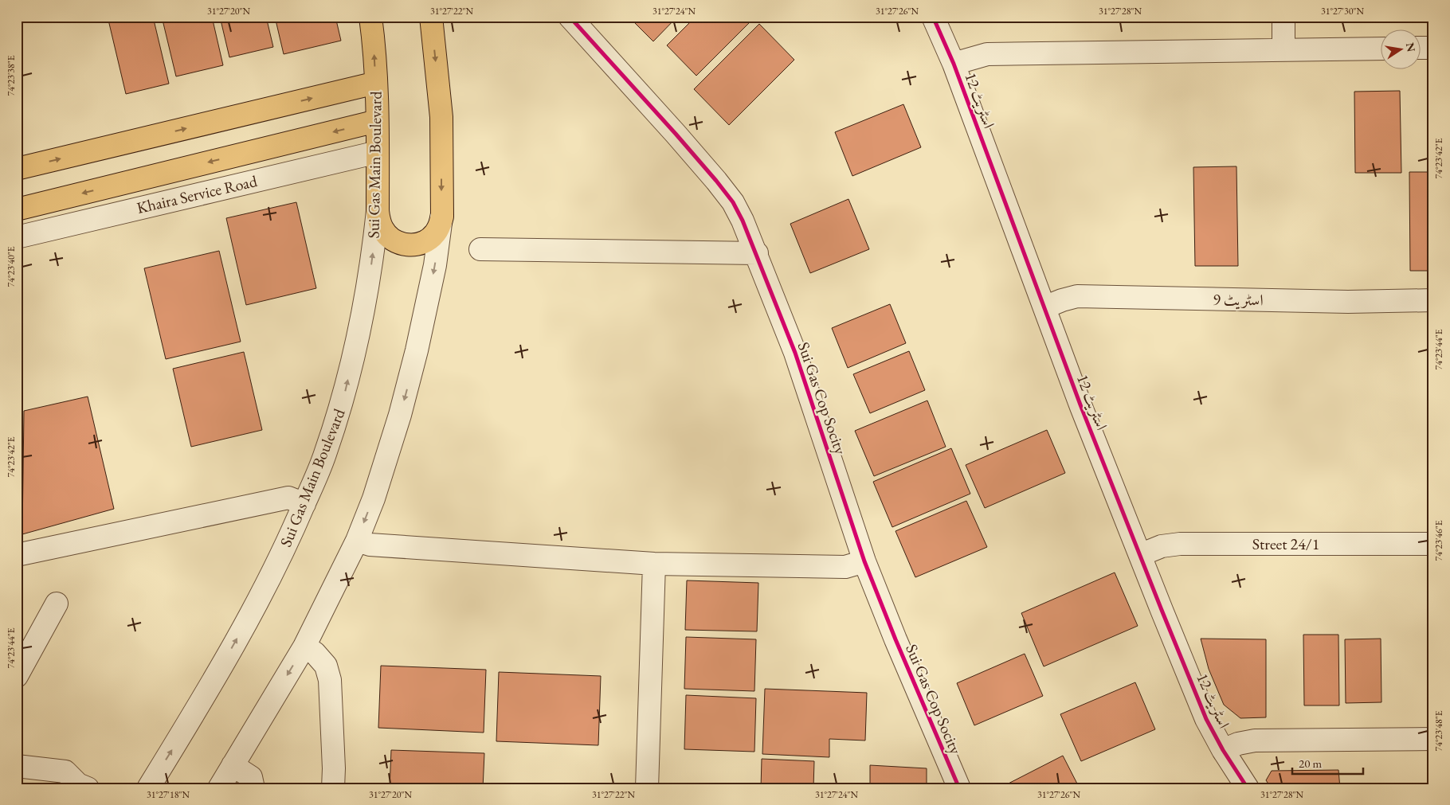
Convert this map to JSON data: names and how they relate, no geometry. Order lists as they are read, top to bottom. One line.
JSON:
{"streets":{"main road":["Sui Gas Main Boulevard"],"street":["اسٹریٹ 12","Khaira Service Road","اسٹریٹ 9","Sui Gas Cop Socity","Street 24/1"]},"crossings":[["اسٹریٹ 12","اسٹریٹ 9"],["اسٹریٹ 12","Street 24/1"],["Sui Gas Main Boulevard","Khaira Service Road"]],"one_way":["Sui Gas Main Boulevard"],"scale_bar":"20 m","north":"right","coordinates":["31°27'20\"N","31°27'22\"N","31°27'24\"N","31°27'26\"N","31°27'28\"N","31°27'30\"N","74°23'38\"E","74°23'42\"E","74°23'40\"E","74°23'44\"E","74°23'46\"E","74°23'48\"E","31°27'18\"N"]}
